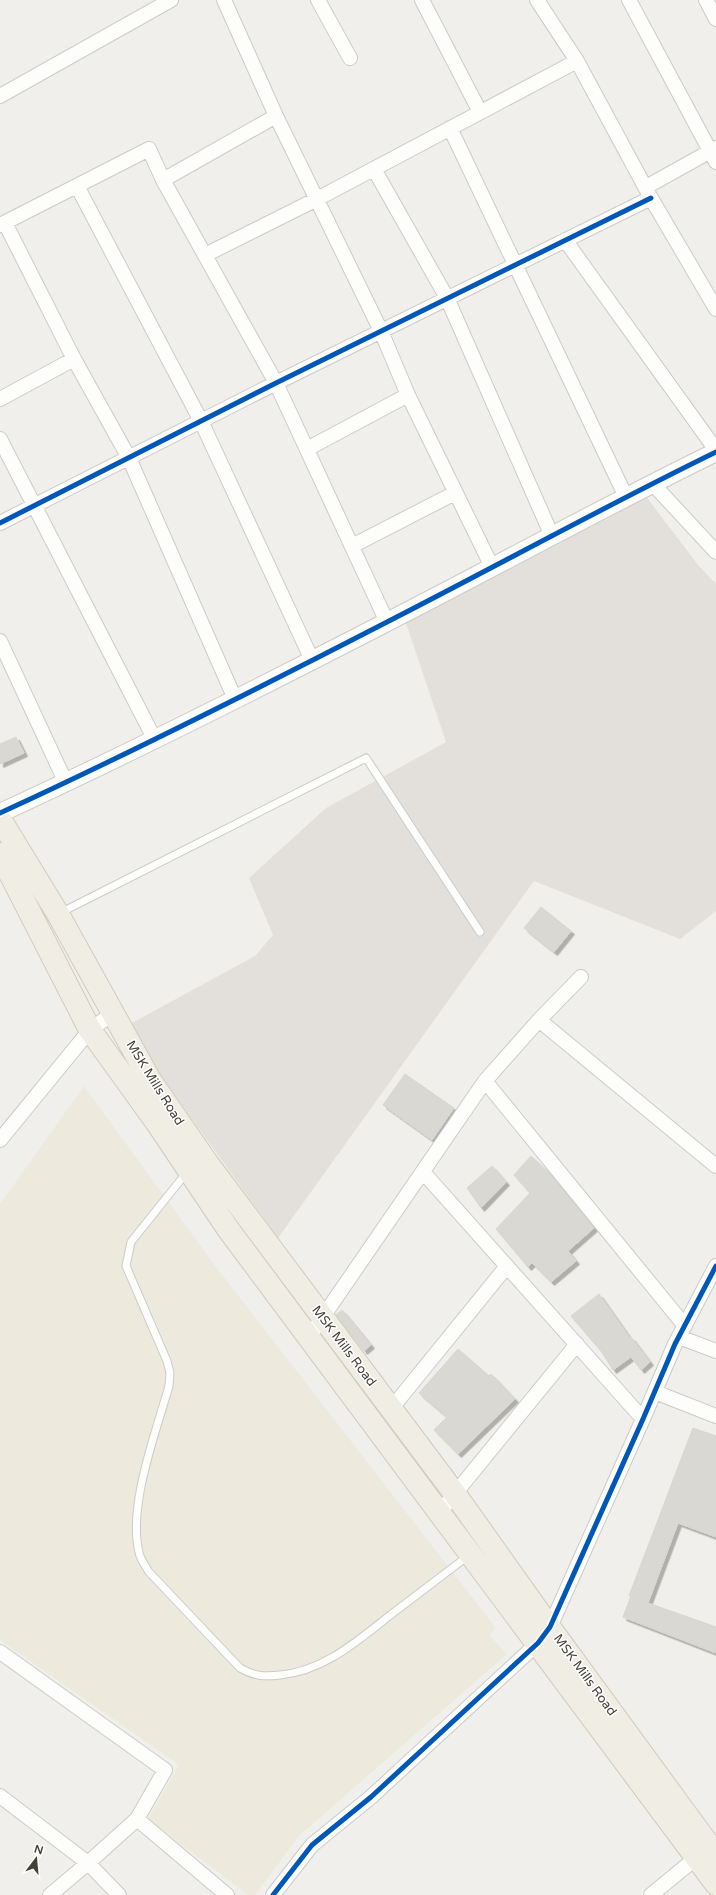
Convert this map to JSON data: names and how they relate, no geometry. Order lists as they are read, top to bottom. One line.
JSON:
{"streets":{"main road":["MSK Mills Road"]},"north":"top"}
